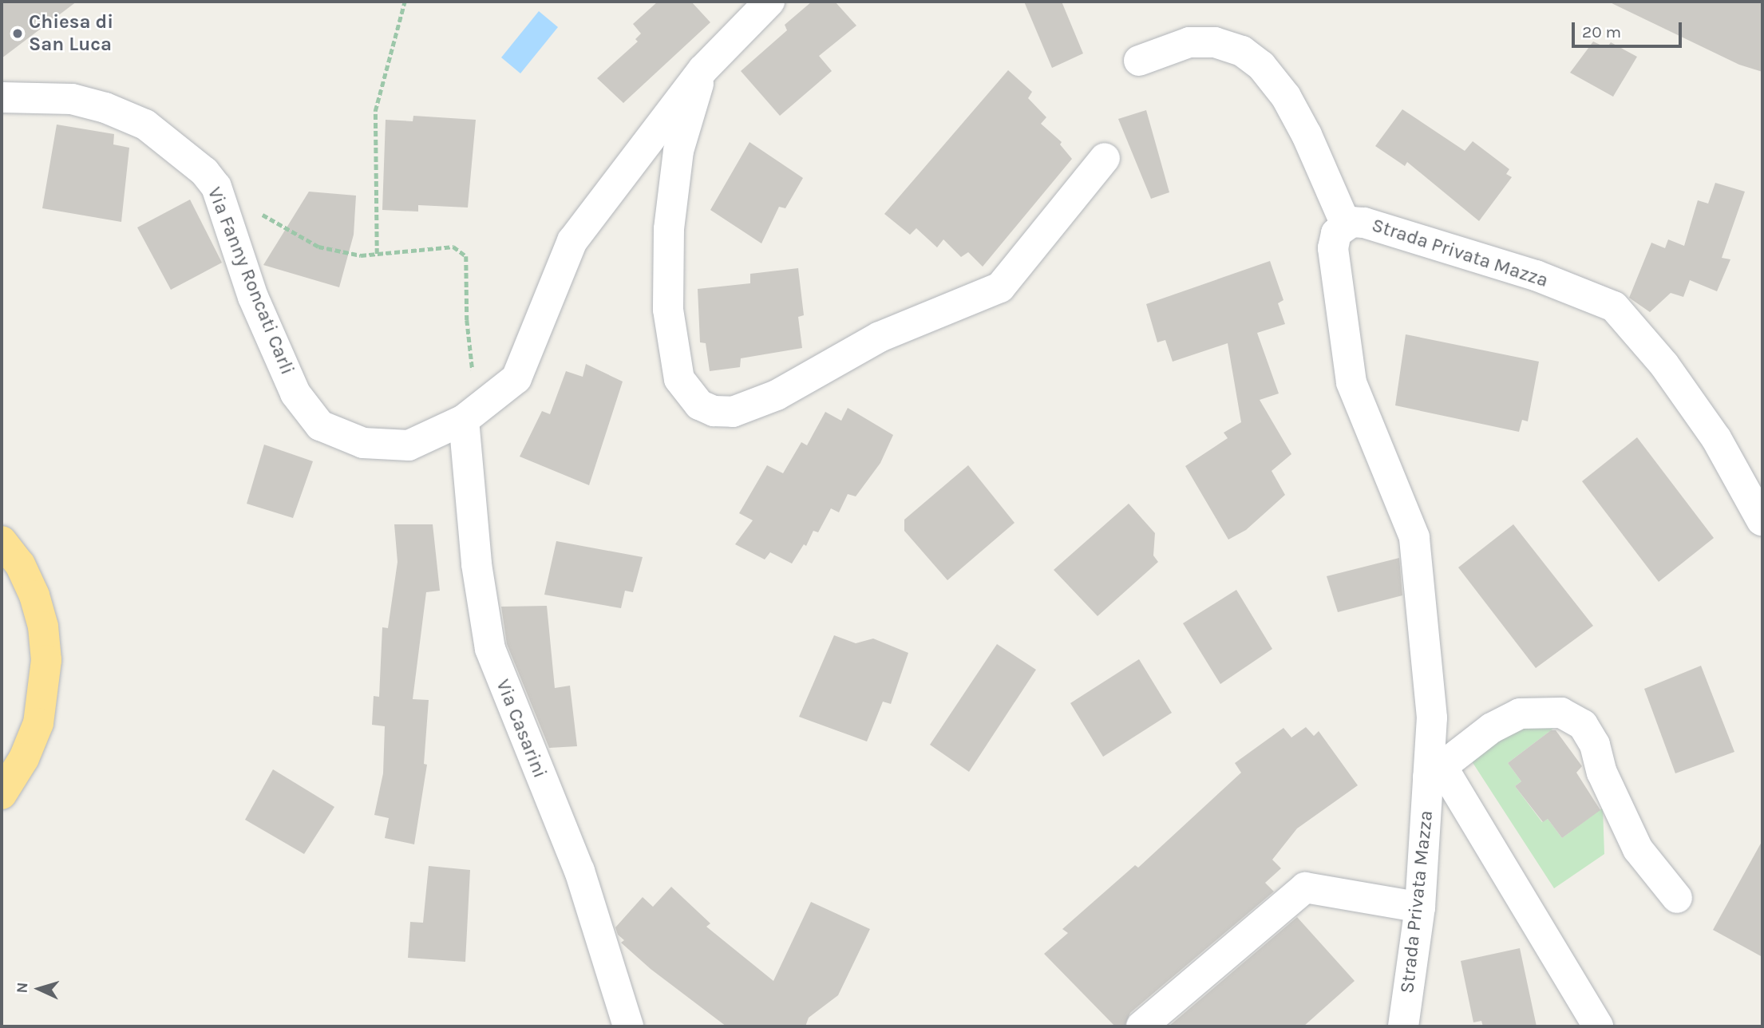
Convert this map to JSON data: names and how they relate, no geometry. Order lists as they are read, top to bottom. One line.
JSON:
{"streets":{"street":["Strada Privata Mazza","Via Fanny Roncati Carli","Via Casarini"]},"crossings":[["Via Fanny Roncati Carli","Via Casarini"]],"places":["Chiesa di San Luca"],"scale_bar":"20 m","north":"left"}
